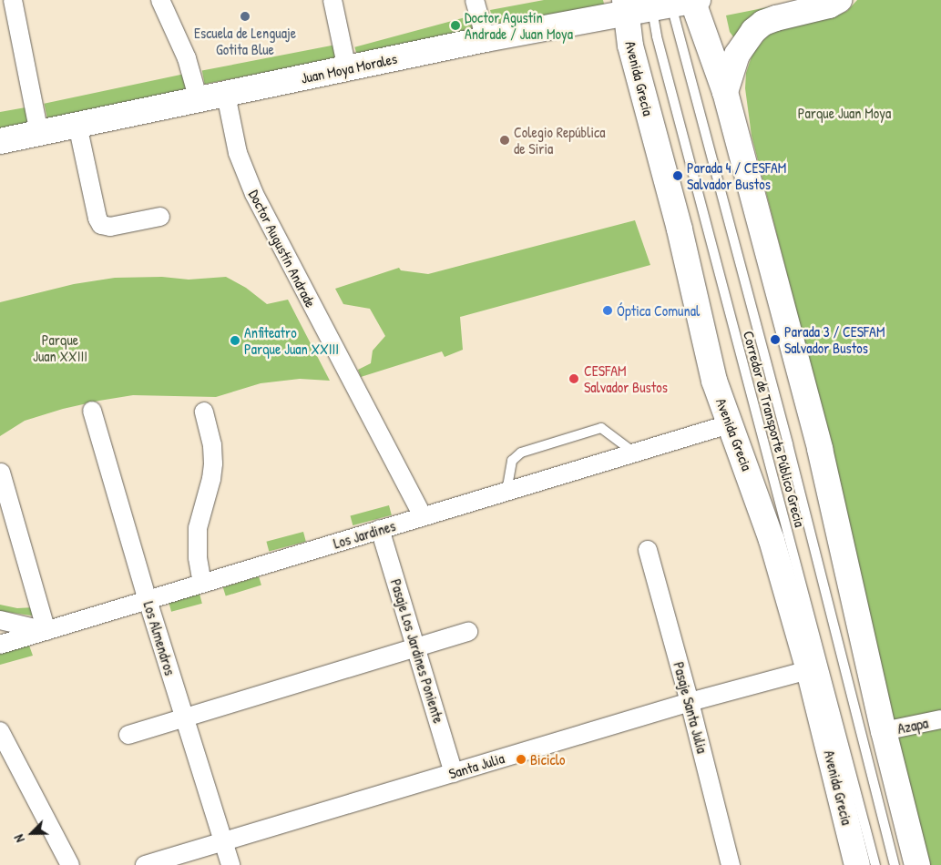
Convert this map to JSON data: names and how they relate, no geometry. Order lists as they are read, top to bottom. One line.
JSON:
{"streets":{"main road":["Juan Moya Morales","Avenida Grecia"],"street":["Doctor Augustín Andrade","Los Jardines","Los Almendros","Pasaje Los Jardines Poniente","Pasaje Santa Julia","Azapa","Santa Julia"],"lane":["Corredor de Transporte Público Grecia"]},"crossings":[["Juan Moya Morales","Avenida Grecia"],["Juan Moya Morales","Doctor Augustín Andrade"],["Juan Moya Morales","Corredor de Transporte Público Grecia"],["Avenida Grecia","Los Jardines"],["Avenida Grecia","Santa Julia"],["Doctor Augustín Andrade","Los Jardines"],["Los Jardines","Los Almendros"],["Los Jardines","Pasaje Los Jardines Poniente"],["Los Almendros","Santa Julia"],["Pasaje Los Jardines Poniente","Santa Julia"],["Pasaje Santa Julia","Santa Julia"]],"parks":["Parque Juan Moya","Parque Juan XXIII"],"places":["Escuela de Lenguaje Gotita Blue","Doctor Agustín Andrade / Juan Moya","Colegio República de Siria","Parada 4 / CESFAM Salvador Bustos","Óptica Comunal","Parada 3 / CESFAM Salvador Bustos","Anfiteatro Parque Juan XXIII","CESFAM Salvador Bustos","Biciclo"],"north":"bottom left"}
